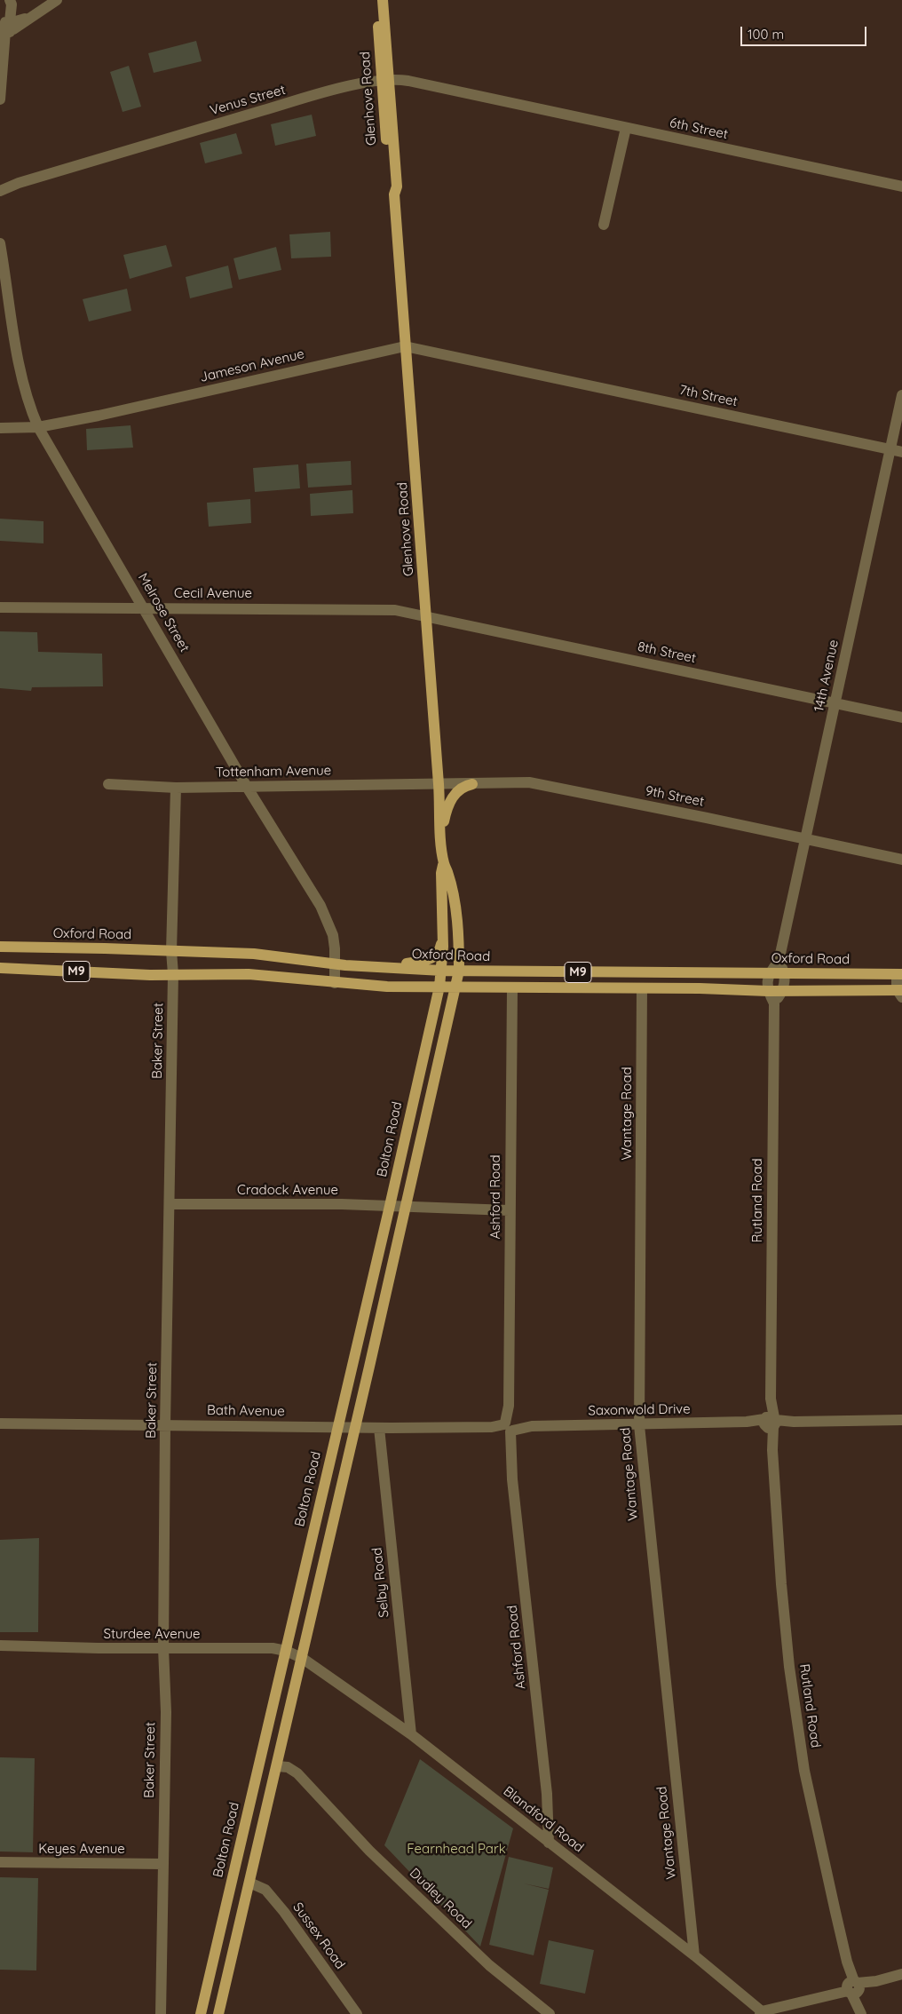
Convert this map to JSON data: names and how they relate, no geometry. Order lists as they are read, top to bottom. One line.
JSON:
{"streets":{"main road":["Glenhove Road","Oxford Road","M9","Bolton Road"],"street":["Venus Street","6th Street","Jameson Avenue","7th Street","Cecil Avenue","Melrose Street","8th Street","14th Avenue","Tottenham Avenue","9th Street","Baker Street","Wantage Road","Cradock Avenue","Ashford Road","Rutland Road","Saxonwold Drive","Bath Avenue","Selby Road","Sturdee Avenue","Blandford Road","Keyes Avenue","Dudley Road","Sussex Road"]},"crossings":[["Glenhove Road","Venus Street"],["Glenhove Road","Jameson Avenue"],["Glenhove Road","Cecil Avenue"],["Glenhove Road","8th Street"],["Glenhove Road","Tottenham Avenue"],["Glenhove Road","9th Street"],["Glenhove Road","Oxford Road"],["Glenhove Road","Bolton Road"],["Venus Street","6th Street"],["Jameson Avenue","7th Street"],["Jameson Avenue","Melrose Street"],["7th Street","14th Avenue"],["Cecil Avenue","Melrose Street"],["Cecil Avenue","8th Street"],["Melrose Street","Tottenham Avenue"],["Melrose Street","Oxford Road"],["Melrose Street","M9"],["8th Street","14th Avenue"],["14th Avenue","9th Street"],["Tottenham Avenue","9th Street"],["Tottenham Avenue","Baker Street"],["Oxford Road","Baker Street"],["Oxford Road","Bolton Road"],["M9","Baker Street"],["M9","Wantage Road"],["M9","Bolton Road"],["M9","Ashford Road"],["Baker Street","Cradock Avenue"],["Baker Street","Bath Avenue"],["Baker Street","Sturdee Avenue"],["Baker Street","Keyes Avenue"],["Wantage Road","Saxonwold Drive"],["Wantage Road","Blandford Road"],["Bolton Road","Cradock Avenue"],["Bolton Road","Bath Avenue"],["Bolton Road","Sturdee Avenue"],["Cradock Avenue","Ashford Road"],["Ashford Road","Saxonwold Drive"],["Ashford Road","Bath Avenue"],["Ashford Road","Blandford Road"],["Rutland Road","Saxonwold Drive"],["Saxonwold Drive","Bath Avenue"],["Bath Avenue","Selby Road"],["Selby Road","Blandford Road"],["Sturdee Avenue","Blandford Road"]],"parks":["Fearnhead Park"],"scale_bar":"100 m"}
